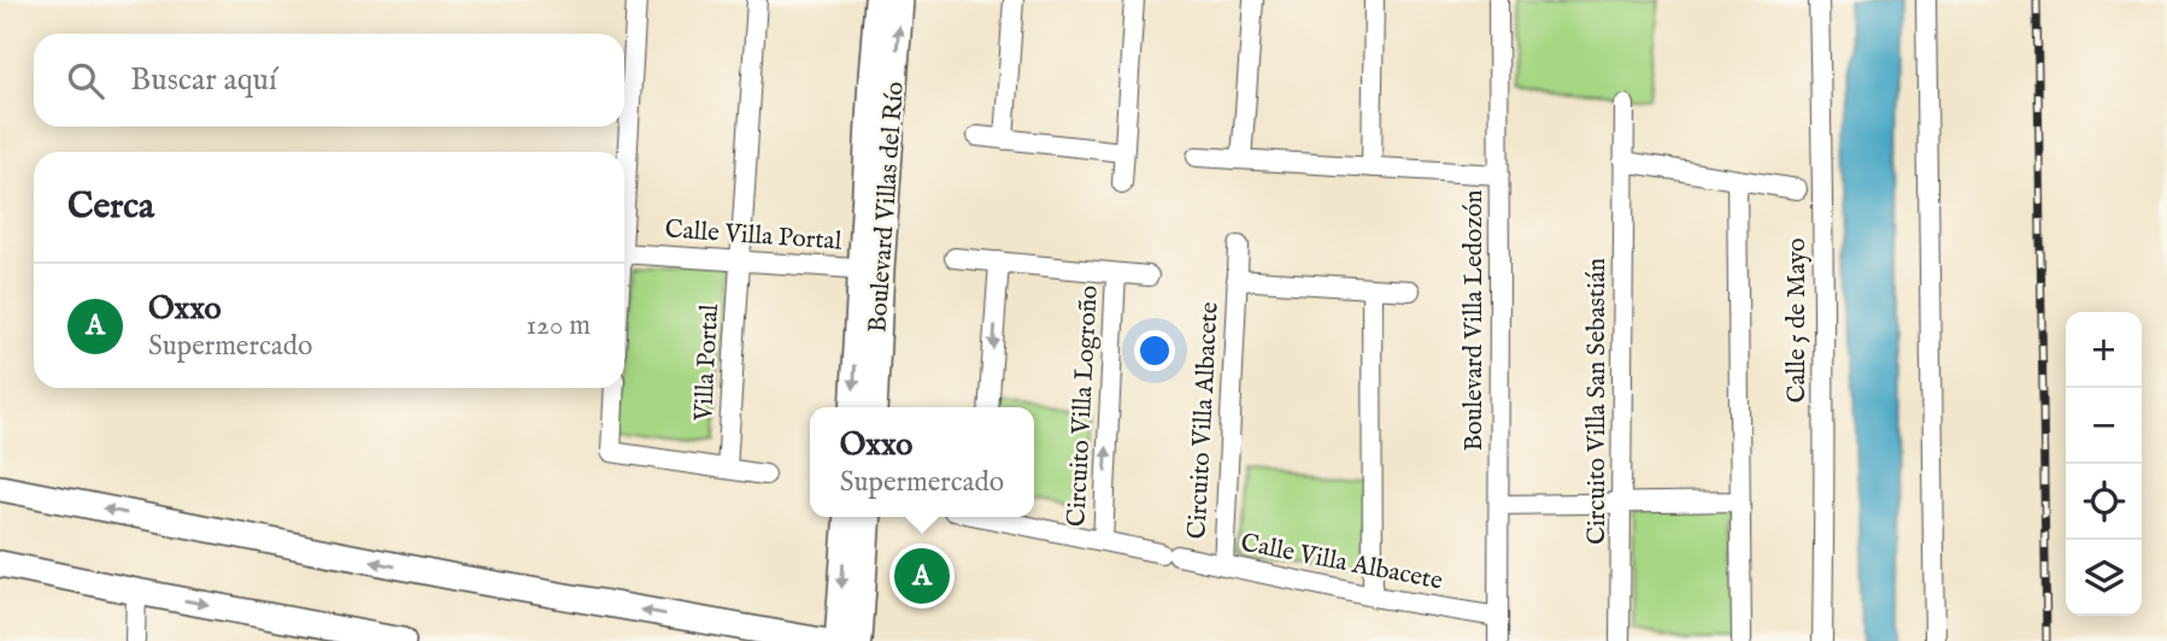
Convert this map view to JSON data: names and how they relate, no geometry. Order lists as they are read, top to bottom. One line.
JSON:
{"streets":{"street":["Boulevard Villas del Río","Calle Villa Portal","Boulevard Villa Ledozón","Calle 5 de Mayo","Villa Portal","Circuito Villa San Sebastián","Circuito Villa Logroño","Circuito Villa Albacete","Calle Villa Albacete"]},"crossings":[["Boulevard Villas del Río","Calle Villa Portal"],["Calle Villa Portal","Villa Portal"],["Boulevard Villa Ledozón","Calle Villa Albacete"],["Circuito Villa Logroño","Calle Villa Albacete"],["Circuito Villa Albacete","Calle Villa Albacete"]],"page":{"search":"Buscar aquí","heading":"Cerca","list":[{"mark":"A","name":"Oxxo","note":"Supermercado","value":"120 m"}],"map_buttons":["+","−"],"popup":["Oxxo","Supermercado"],"pins":"A"}}
